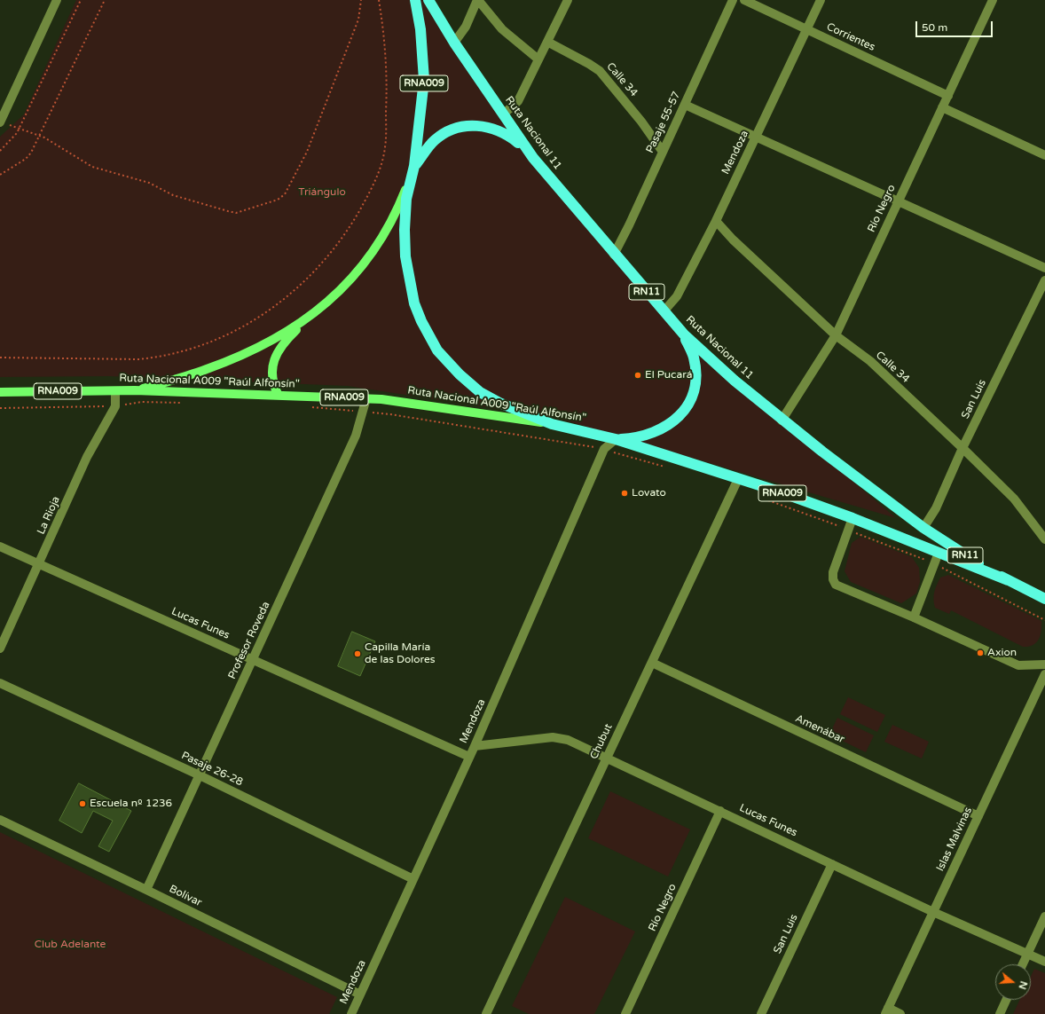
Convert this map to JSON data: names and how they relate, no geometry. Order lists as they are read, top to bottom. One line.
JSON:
{"streets":{"highway":["RNA009","Ruta Nacional 11","RN11","Ruta Nacional A009 \"Raúl Alfonsín\""],"street":["Corrientes","Calle 34","Pasaje 55-57","Mendoza","Río Negro","San Luis","La Rioja","Lucas Funes","Profesor Roveda","Amenábar","Chubut","Pasaje 26-28","Islas Malvinas","Bolívar"]},"crossings":[["Corrientes","Mendoza"],["Corrientes","Río Negro"],["Calle 34","Pasaje 55-57"],["Calle 34","Mendoza"],["Calle 34","Río Negro"],["Calle 34","San Luis"],["RNA009","Ruta Nacional 11"],["RNA009","Mendoza"],["RNA009","Ruta Nacional A009 \"Raúl Alfonsín\""],["Pasaje 55-57","Ruta Nacional 11"],["Ruta Nacional 11","Mendoza"],["Ruta Nacional 11","Río Negro"],["Ruta Nacional 11","Ruta Nacional A009 \"Raúl Alfonsín\""],["Ruta Nacional 11","San Luis"],["Mendoza","Ruta Nacional A009 \"Raúl Alfonsín\""],["Mendoza","Lucas Funes"],["Mendoza","Pasaje 26-28"],["Mendoza","Bolívar"],["Río Negro","Lucas Funes"],["Ruta Nacional A009 \"Raúl Alfonsín\"","La Rioja"],["Ruta Nacional A009 \"Raúl Alfonsín\"","Profesor Roveda"],["Ruta Nacional A009 \"Raúl Alfonsín\"","Chubut"],["San Luis","Lucas Funes"],["La Rioja","Lucas Funes"],["Lucas Funes","Profesor Roveda"],["Lucas Funes","Chubut"],["Lucas Funes","Islas Malvinas"],["Profesor Roveda","Pasaje 26-28"],["Profesor Roveda","Bolívar"],["Amenábar","Chubut"],["Amenábar","Islas Malvinas"]],"parks":["Triángulo","Club Adelante"],"places":["El Pucará","Lovato","Axion","Capilla María de las Dolores","Escuela nº 1236"],"scale_bar":"50 m","north":"right"}
